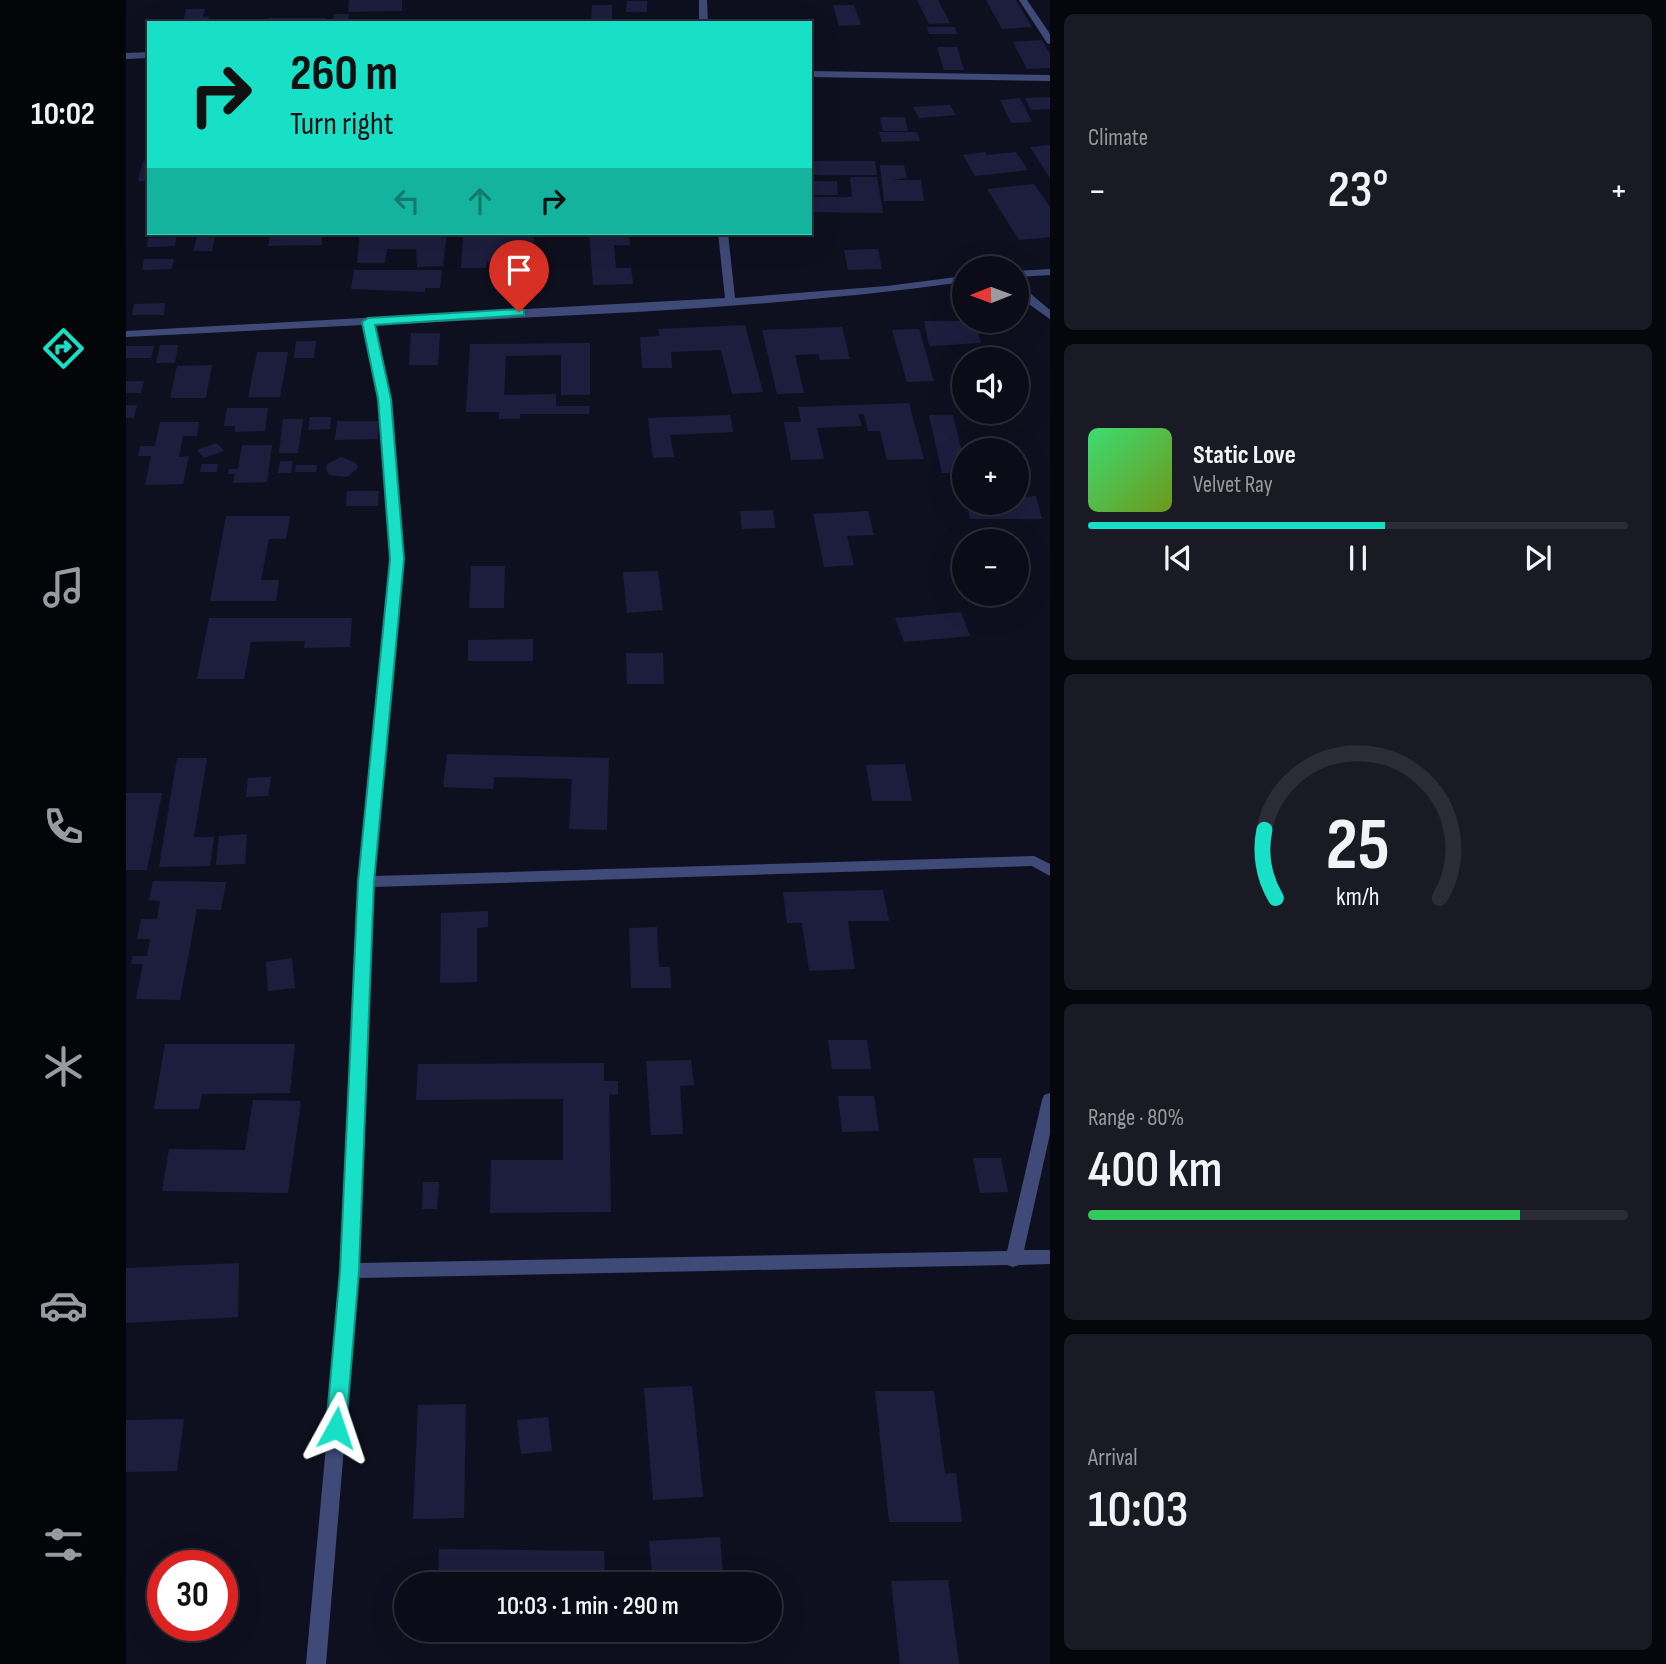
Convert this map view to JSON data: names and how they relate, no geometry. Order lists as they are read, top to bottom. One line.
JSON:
{"north":"left","page":{"tabs":"10:02","tile":["Climate",["Range · 80%","400 km"],["Arrival","10:03"]],"turn":["260 m","Turn right"],"heat":["−","23°","+"],"map_buttons":["+","−"],"song":["Static Love","Velvet Ray"],"limit":"30","trip":"10:03 · 1 min · 290 m","gauge":["25","km/h"]}}
